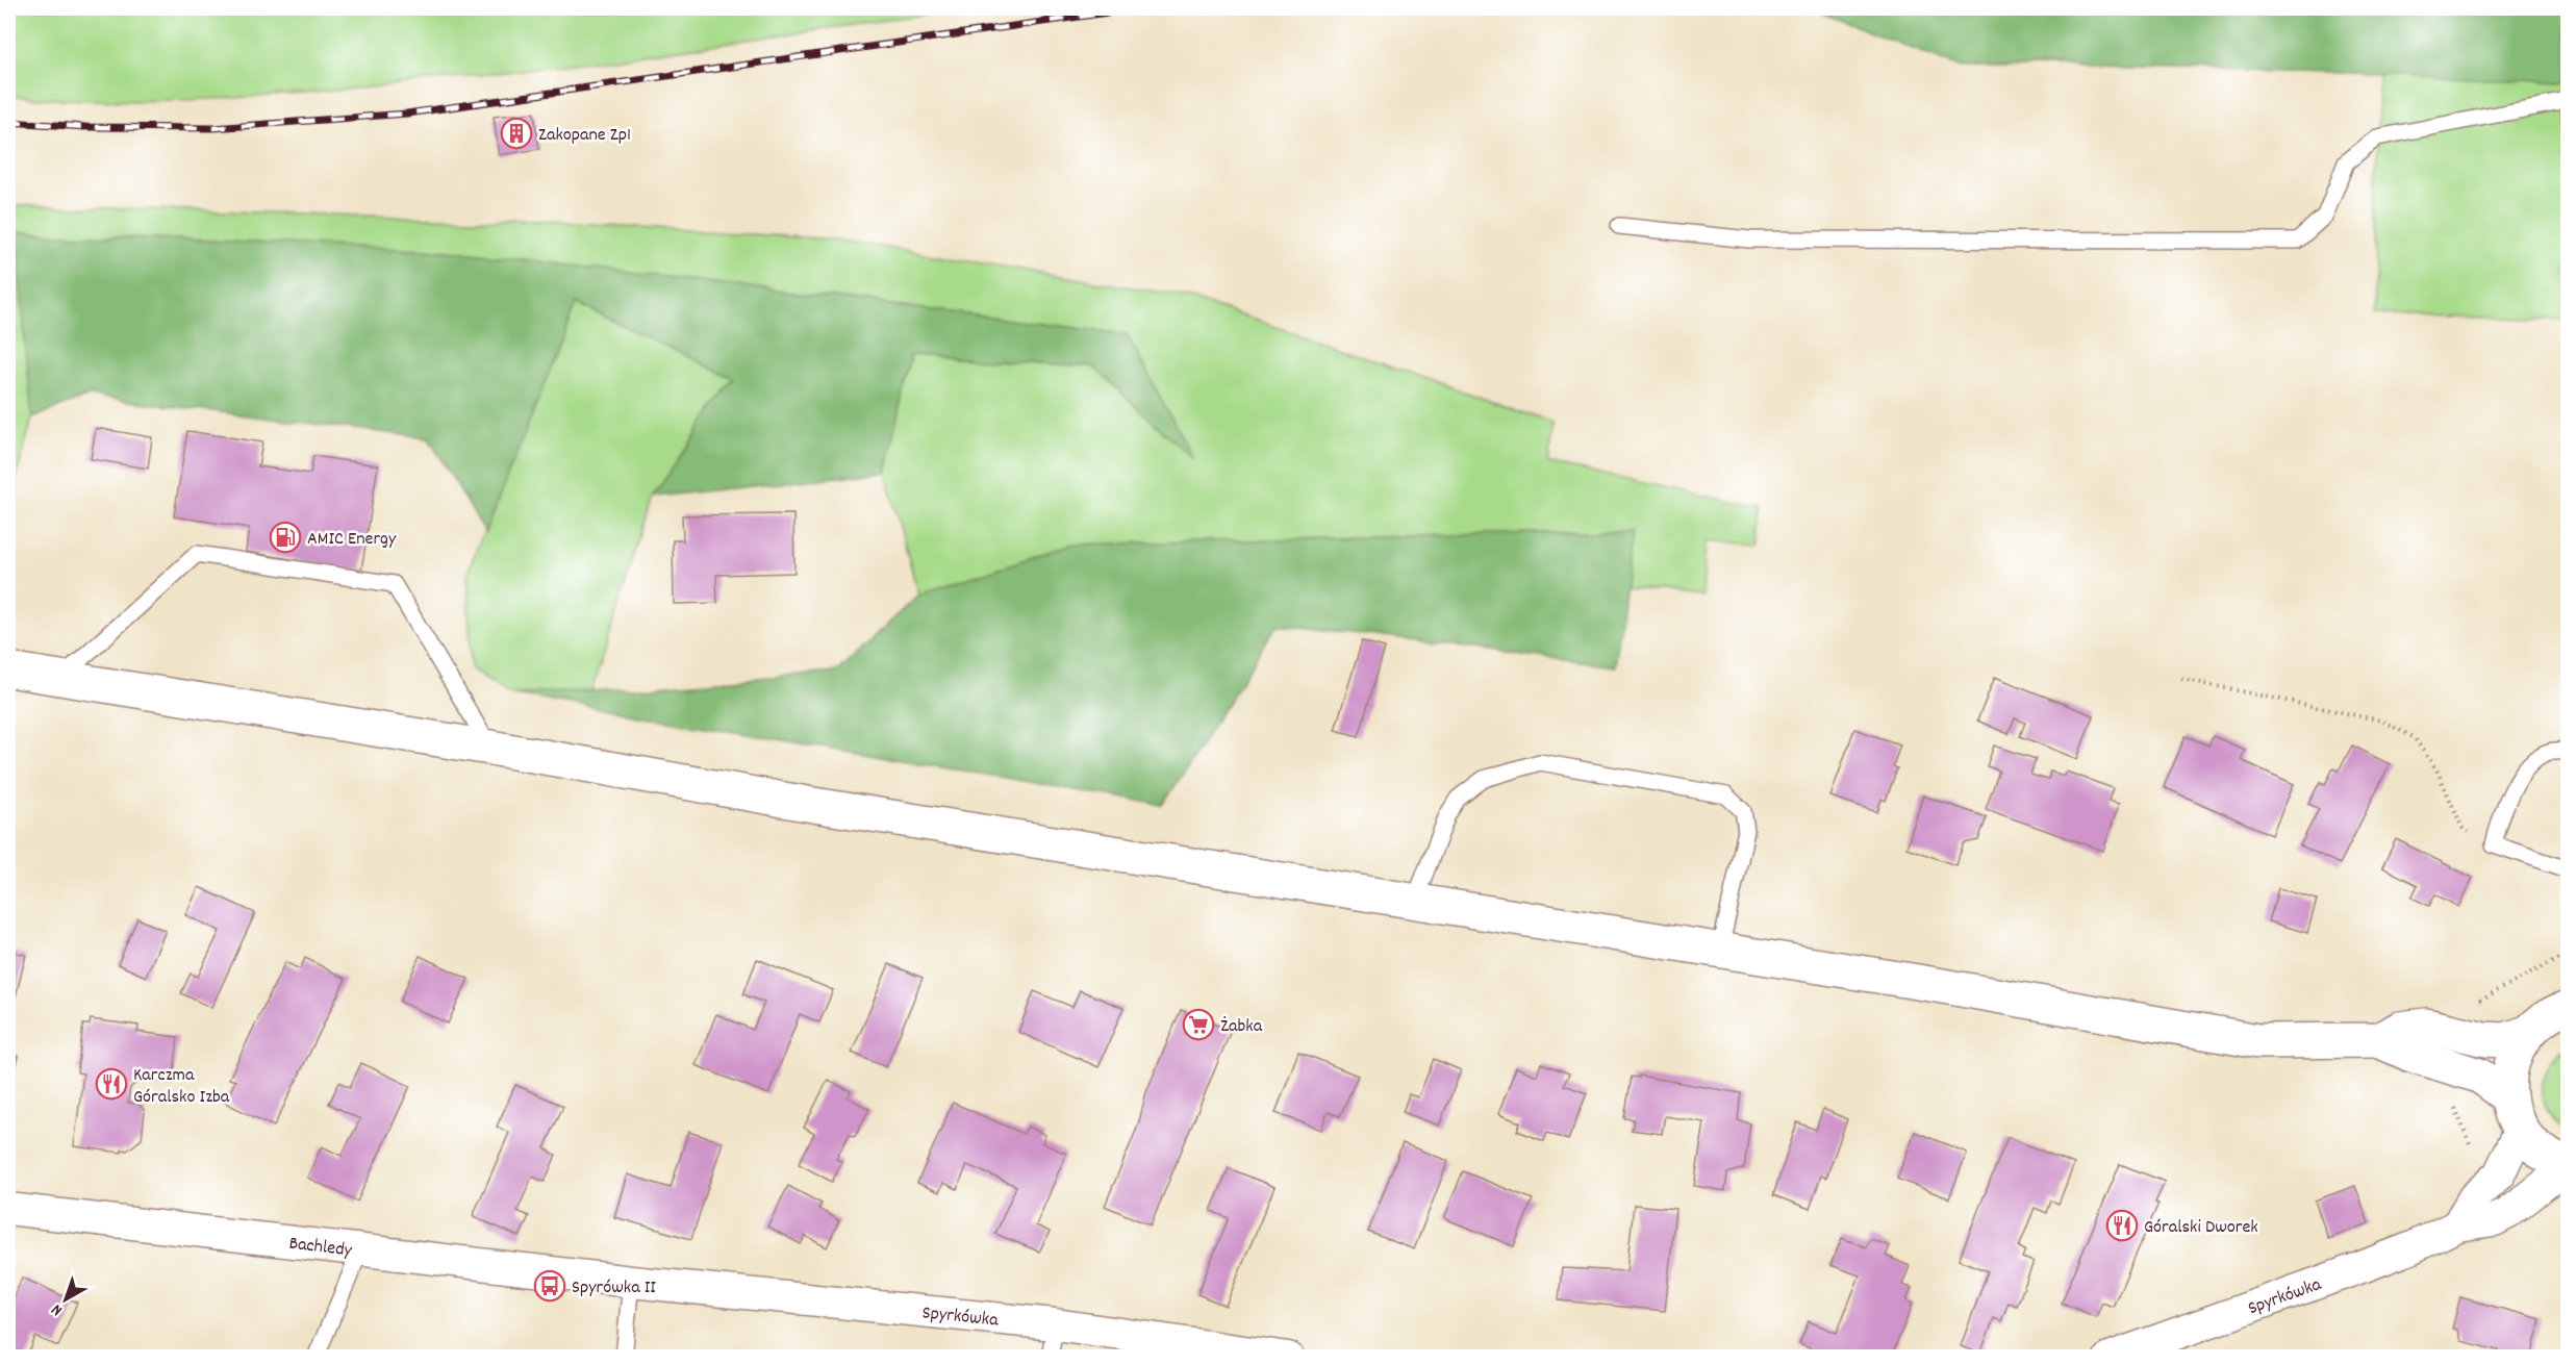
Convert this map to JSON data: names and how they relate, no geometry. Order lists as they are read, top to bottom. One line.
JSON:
{"streets":{"street":["Bachledy","Spyrkówka"]},"crossings":[["Bachledy","Spyrkówka"]],"places":{"building":["Zakopane Zp1"],"fuel station":["AMIC Energy"],"supermarket":["Żabka"],"restaurant":["Karczma Góralsko Izba","Góralski Dworek"],"bus stop":["Spyrówka II"]},"north":"bottom left"}
